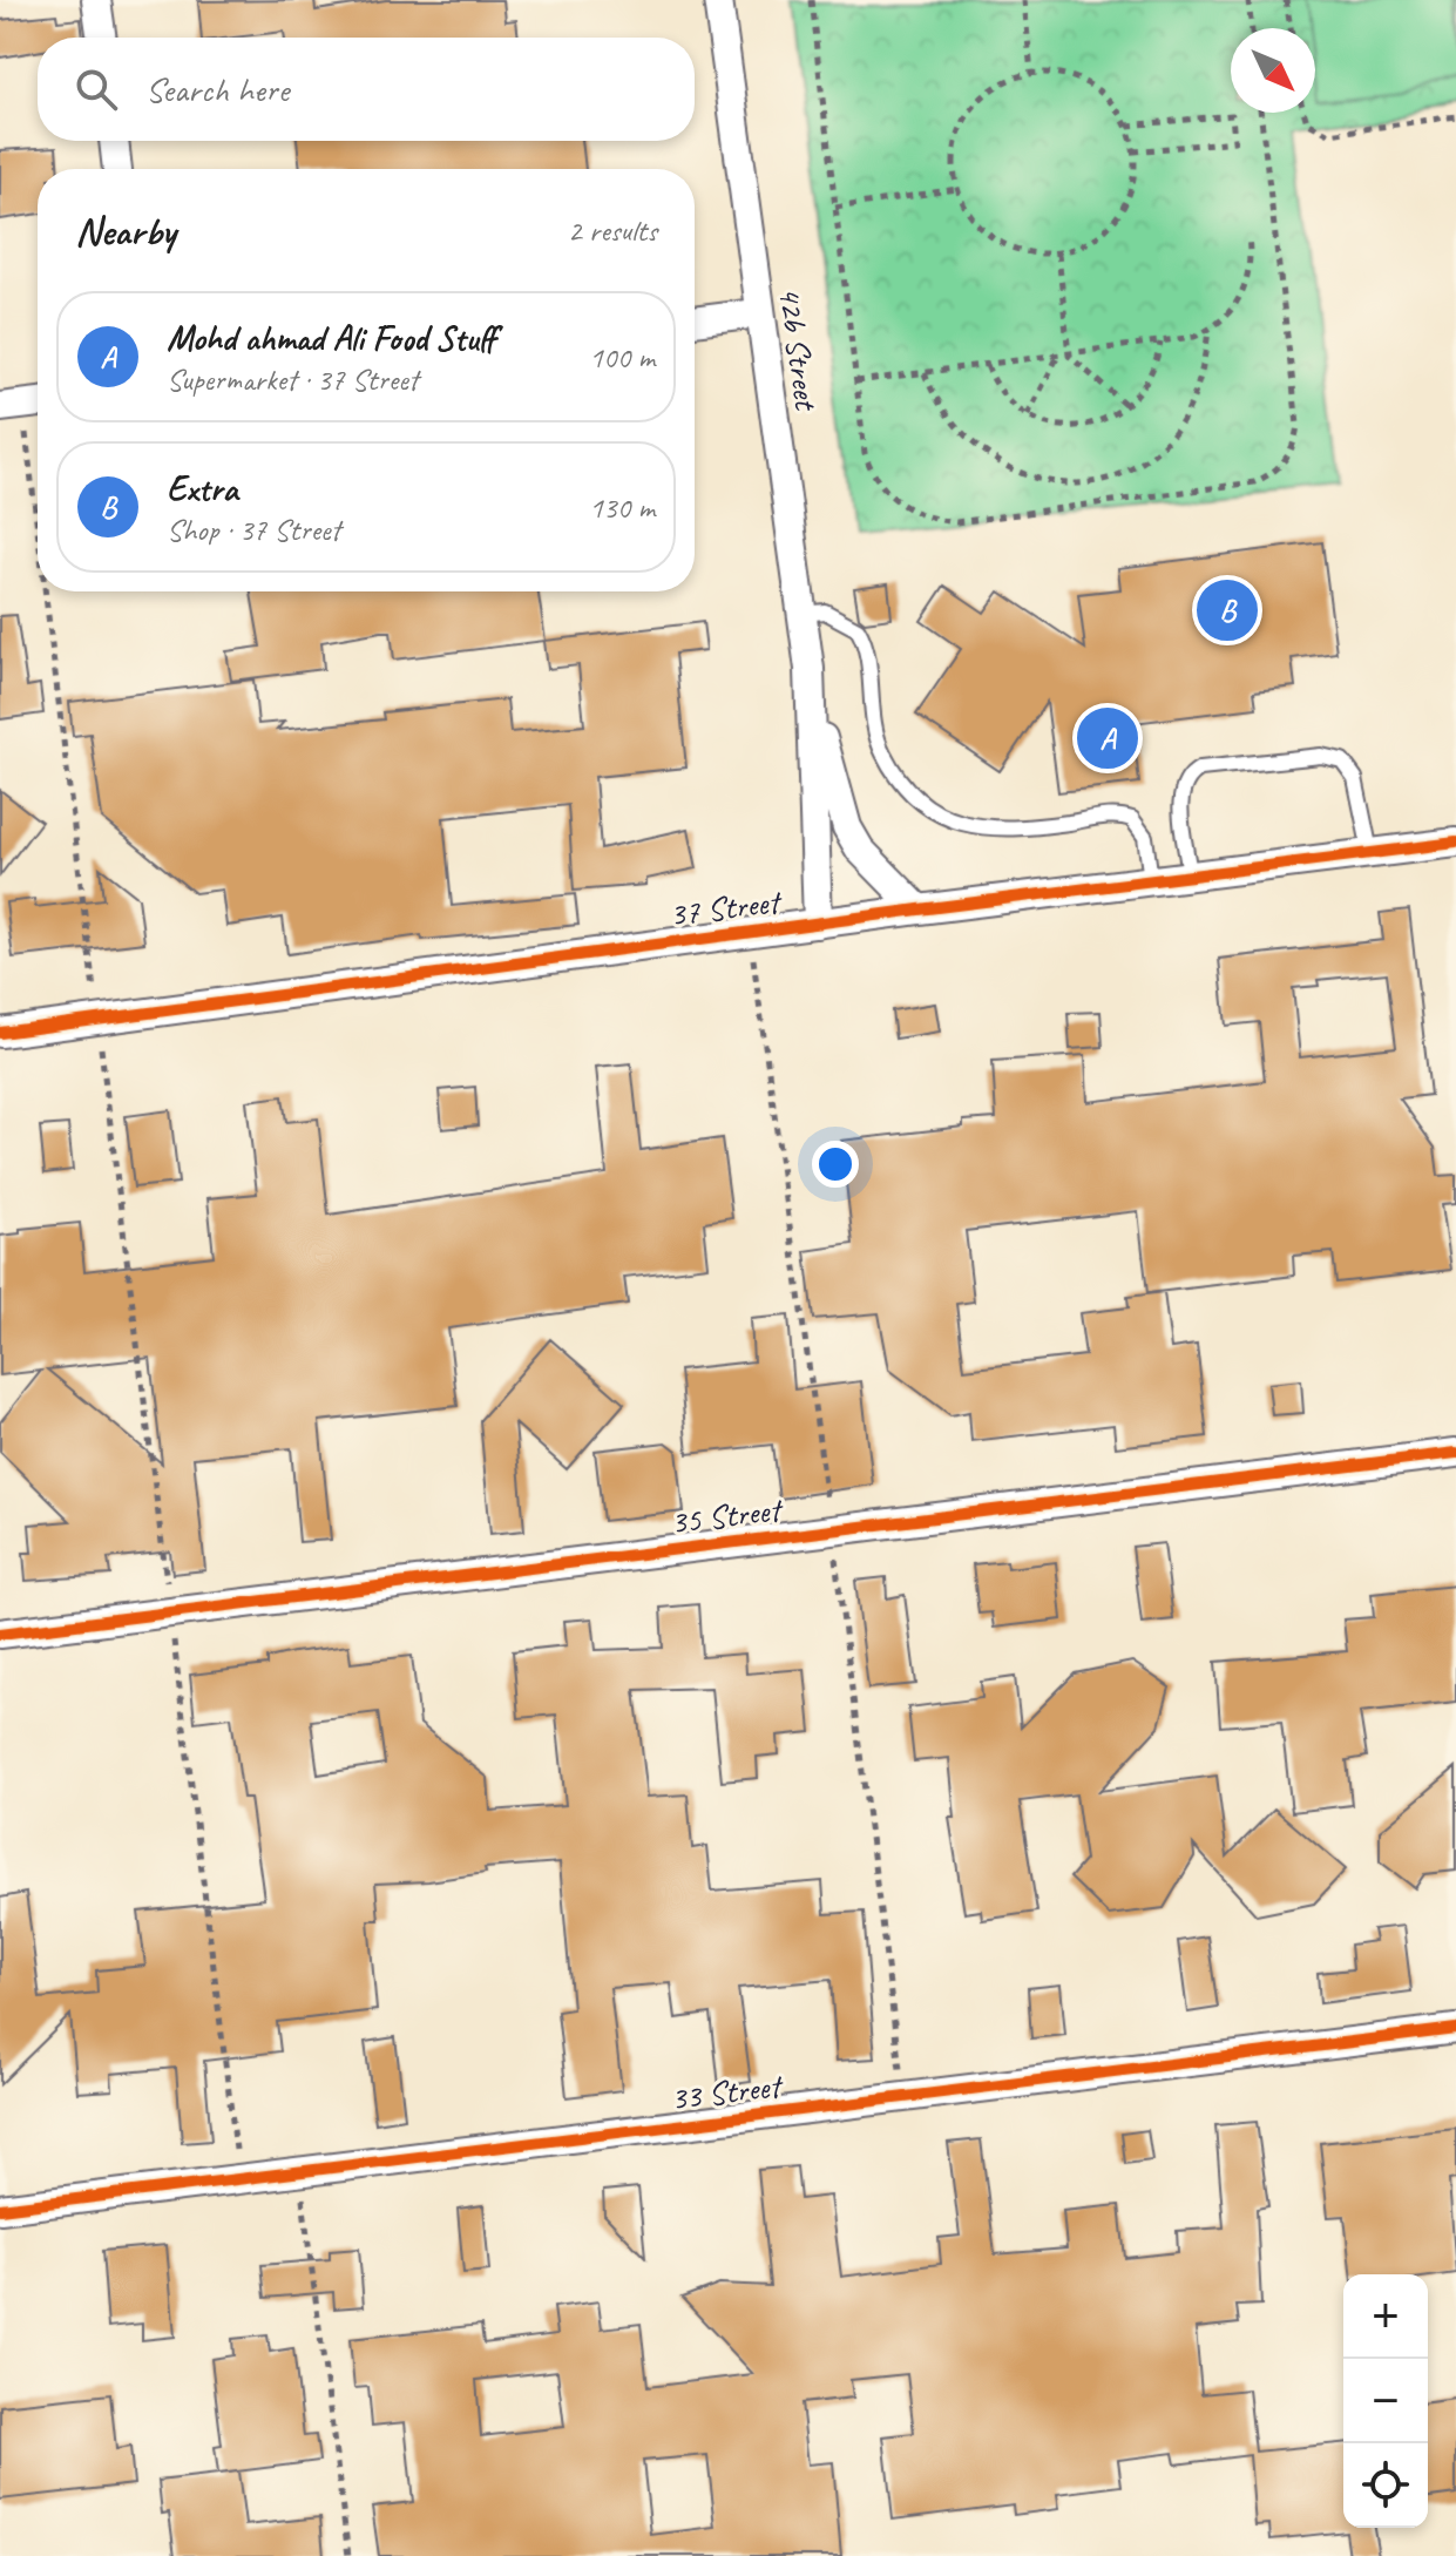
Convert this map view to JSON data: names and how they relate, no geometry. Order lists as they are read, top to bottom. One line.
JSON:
{"streets":{"street":["42b Street","37 Street","35 Street","33 Street"]},"crossings":[["42b Street","37 Street"]],"north":"bottom right","page":{"search":"Search here","heading":["Nearby","2 results"],"list":[{"mark":"A","name":"Mohd ahmad Ali Food Stuff","note":"Supermarket · 37 Street","value":"100 m"},{"mark":"B","name":"Extra","note":"Shop · 37 Street","value":"130 m"}],"pins":["B","A"],"map_buttons":["+","−"]}}
